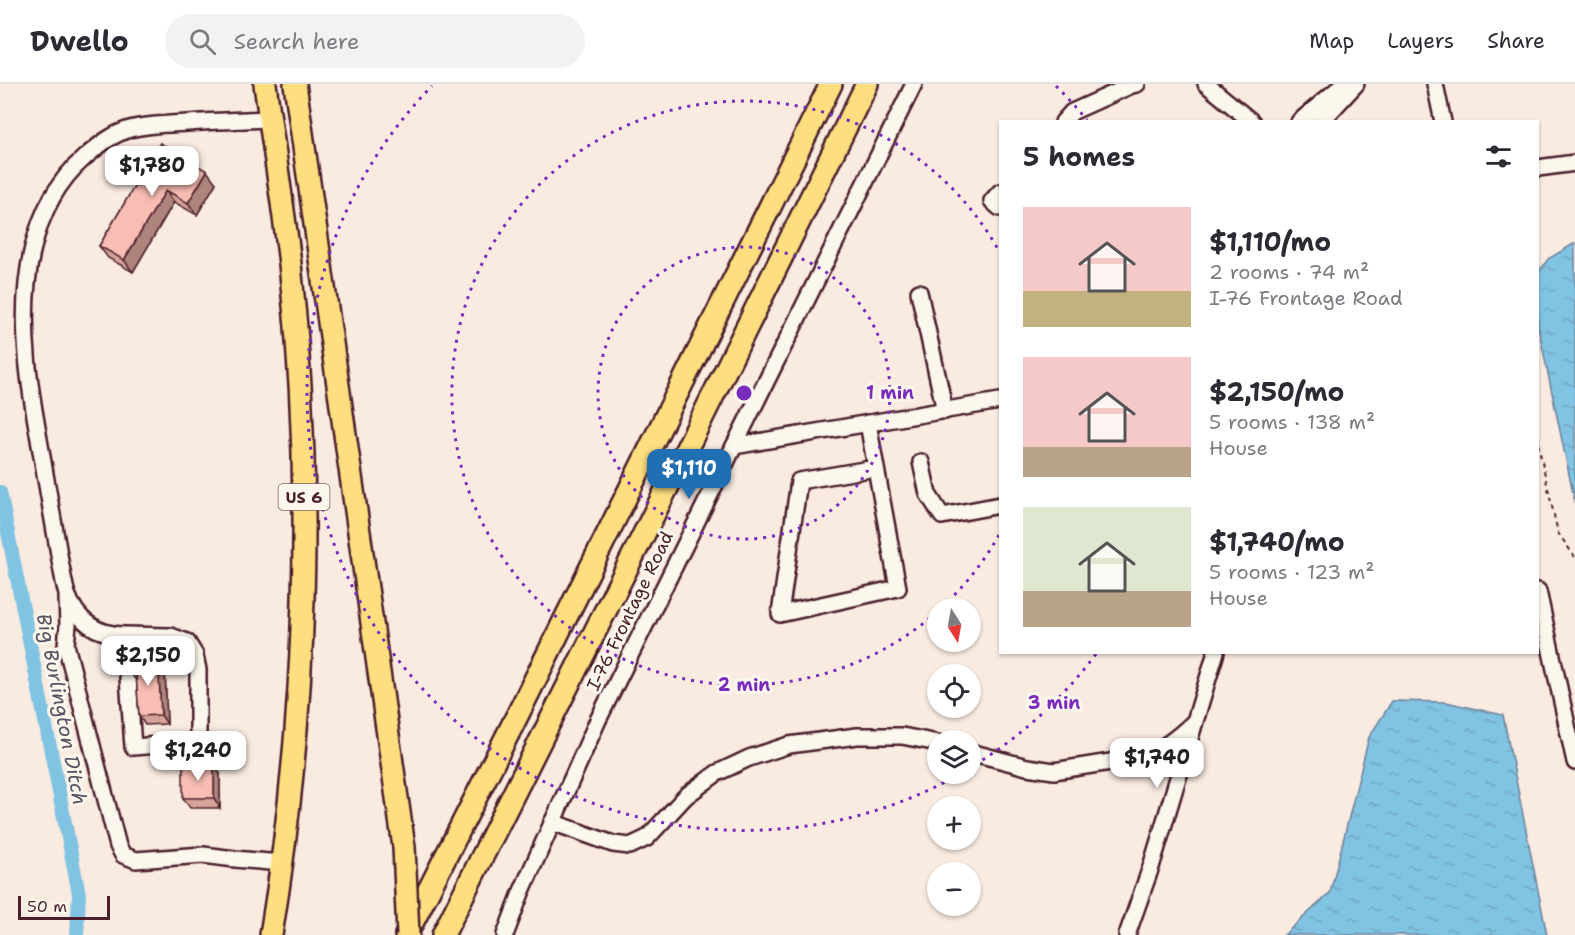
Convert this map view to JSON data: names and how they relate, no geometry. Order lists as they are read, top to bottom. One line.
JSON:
{"streets":{"highway":["US 6"],"street":["I-76 Frontage Road"]},"water":["Big Burlington Ditch"],"scale_bar":"50 m","north":"bottom","page":{"header":"Dwello","search":"Search here","nav":["Map","Layers","Share"],"heading":"5 homes","price":["$1,780","$1,110","$2,150","$1,240","$1,740"],"list":[{"name":"$1,110/mo","note":"2 rooms · 74 m² · I-76 Frontage Road"},{"name":"$2,150/mo","note":"5 rooms · 138 m² · House"},{"name":"$1,740/mo","note":"5 rooms · 123 m² · House"}],"map_buttons":["+","−"],"scale":"50 m"},"rings":["1 min","2 min","3 min"]}
